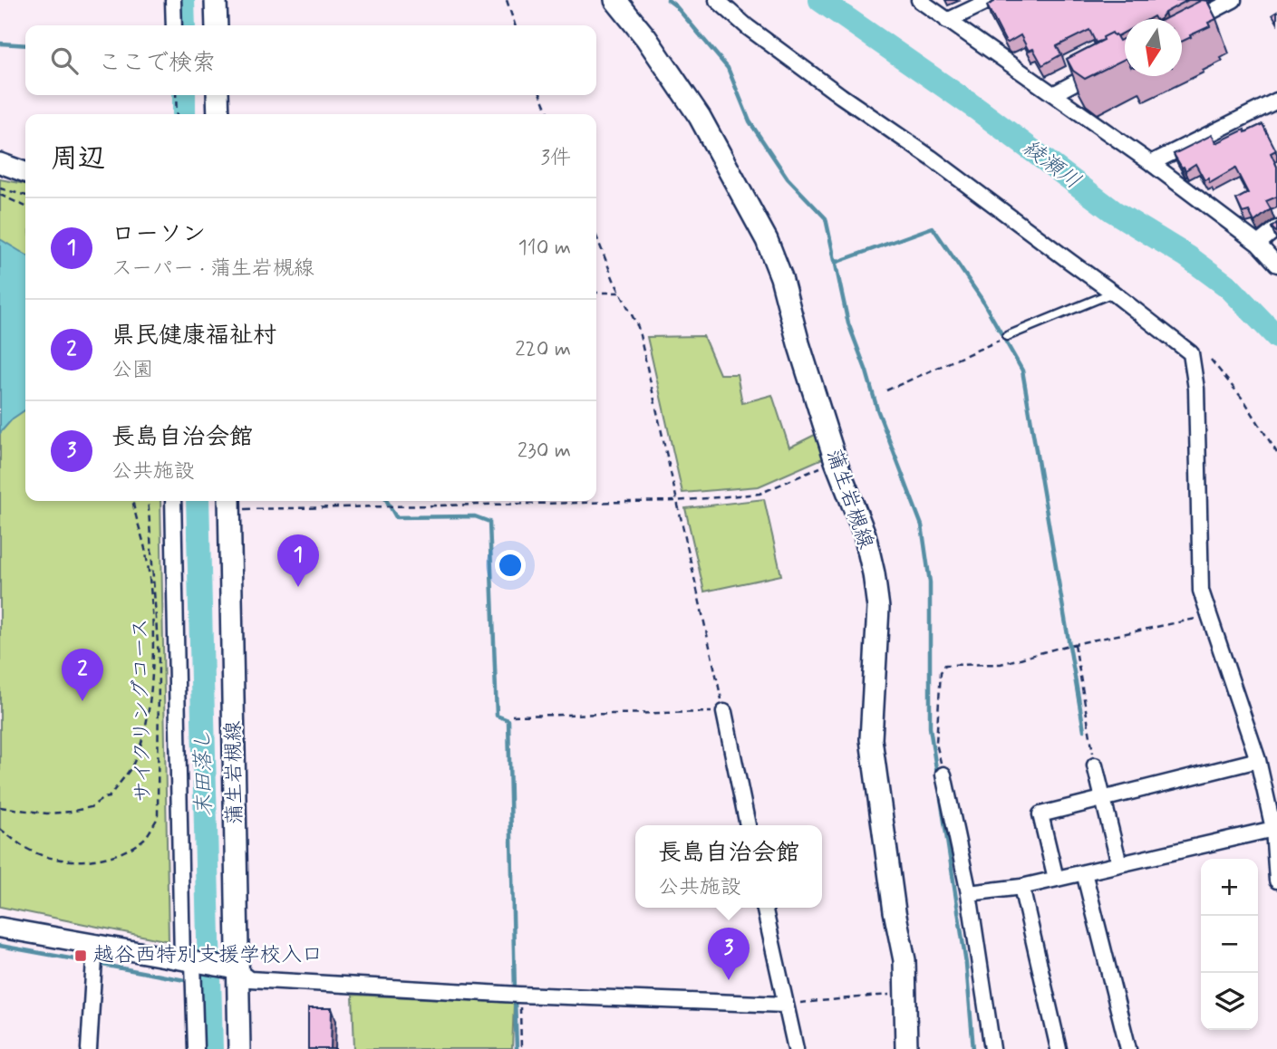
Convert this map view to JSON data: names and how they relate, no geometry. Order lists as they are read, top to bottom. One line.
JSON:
{"streets":{"main road":["蒲生岩槻線"],"path":["サイクリングコース"]},"water":["綾瀬川","末田落し"],"places":{"transit":["越谷西特別支援学校入口"]},"north":"bottom","page":{"search":"ここで検索","heading":["周辺","3件"],"list":[{"mark":"1","name":"ローソン","note":"スーパー · 蒲生岩槻線","value":"110 m"},{"mark":"2","name":"県民健康福祉村","note":"公園","value":"220 m"},{"mark":"3","name":"長島自治会館","note":"公共施設","value":"230 m"}],"pins":["1","2","3"],"popup":["長島自治会館","公共施設"],"map_buttons":["+","−"]}}
